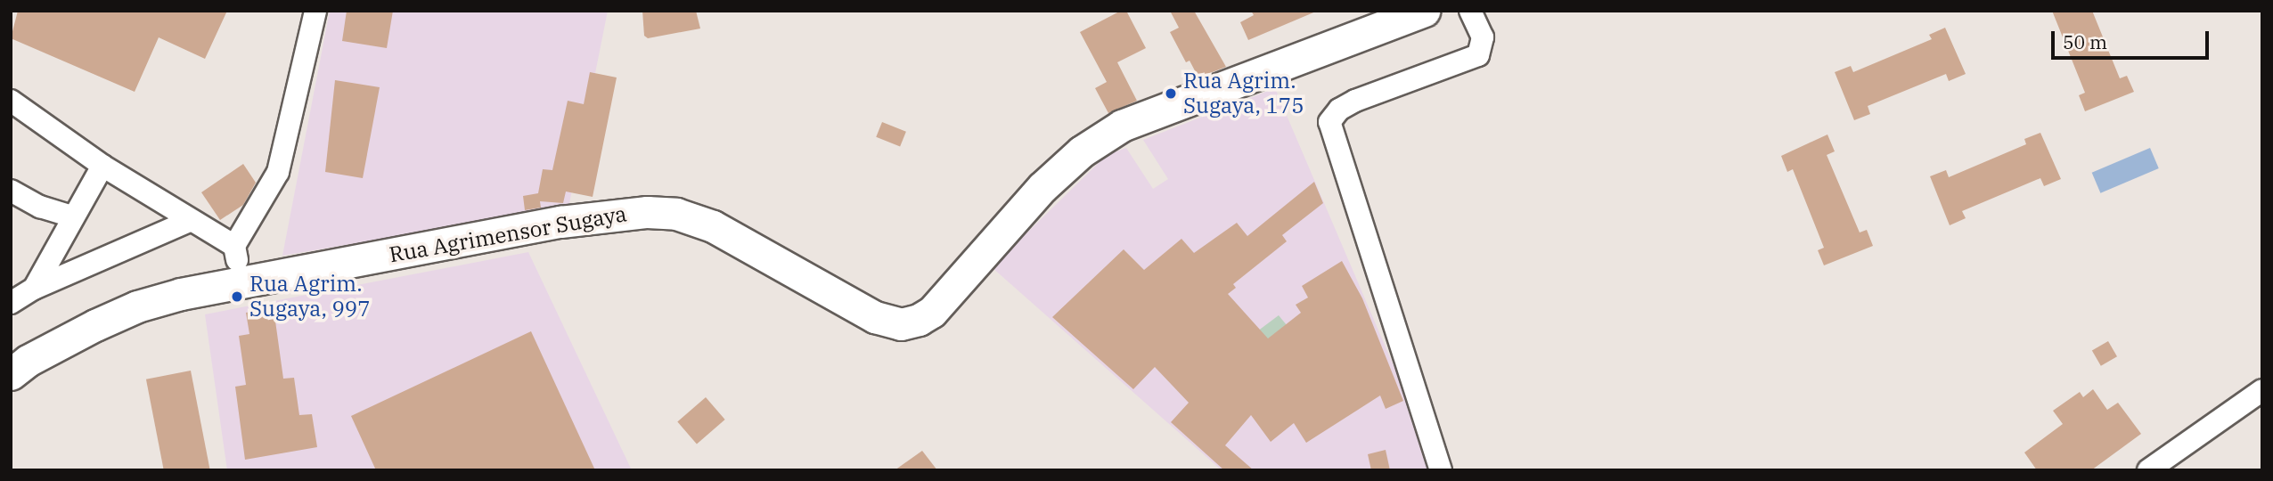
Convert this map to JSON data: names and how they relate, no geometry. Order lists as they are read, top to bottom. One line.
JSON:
{"streets":{"main road":["Rua Agrimensor Sugaya"]},"places":["Rua Agrim. Sugaya, 175","Rua Agrim. Sugaya, 997"],"scale_bar":"50 m"}
